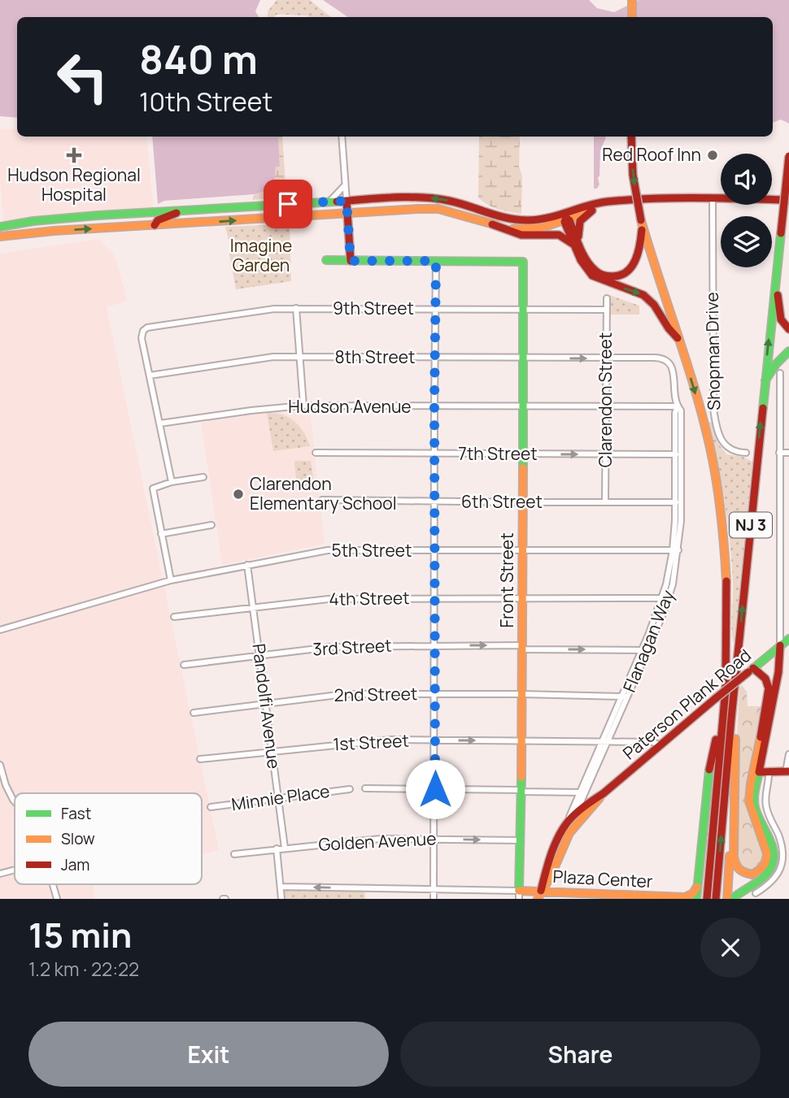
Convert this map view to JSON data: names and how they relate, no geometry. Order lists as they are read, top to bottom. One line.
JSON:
{"streets":{"main road":["NJ 3","Front Street","Paterson Plank Road","Plaza Center"],"street":["9th Street","Shopman Drive","8th Street","Clarendon Street","Hudson Avenue","7th Street","6th Street","5th Street","4th Street","Flanagan Way","3rd Street","2nd Street","Pandolfi Avenue","1st Street","Minnie Place","Golden Avenue"]},"crossings":[["9th Street","8th Street"],["9th Street","Clarendon Street"],["9th Street","Front Street"],["8th Street","Clarendon Street"],["8th Street","Front Street"],["8th Street","Flanagan Way"],["Clarendon Street","Hudson Avenue"],["Clarendon Street","7th Street"],["Clarendon Street","6th Street"],["Hudson Avenue","Front Street"],["Hudson Avenue","Flanagan Way"],["7th Street","Front Street"],["7th Street","Flanagan Way"],["6th Street","Front Street"],["6th Street","Flanagan Way"],["NJ 3","Plaza Center"],["5th Street","Front Street"],["5th Street","Flanagan Way"],["5th Street","Pandolfi Avenue"],["Front Street","4th Street"],["Front Street","3rd Street"],["Front Street","2nd Street"],["Front Street","1st Street"],["Front Street","Golden Avenue"],["Front Street","Plaza Center"],["4th Street","Flanagan Way"],["4th Street","Pandolfi Avenue"],["Flanagan Way","3rd Street"],["Flanagan Way","2nd Street"],["Flanagan Way","Paterson Plank Road"],["Flanagan Way","1st Street"],["3rd Street","Pandolfi Avenue"],["2nd Street","Pandolfi Avenue"],["Paterson Plank Road","1st Street"],["Paterson Plank Road","Plaza Center"],["Pandolfi Avenue","1st Street"],["Pandolfi Avenue","Minnie Place"],["Pandolfi Avenue","Golden Avenue"]],"one_way":["3rd Street"],"parks":["Imagine Garden"],"places":{"health":["Hudson Regional Hospital"],"other":["Red Roof Inn","Clarendon Elementary School"]},"legend":["Fast","Slow","Jam"],"page":{"turn":["840 m","10th Street"],"heading":["15 min","1.2 km · 22:22"],"buttons":["Exit","Share"]}}
